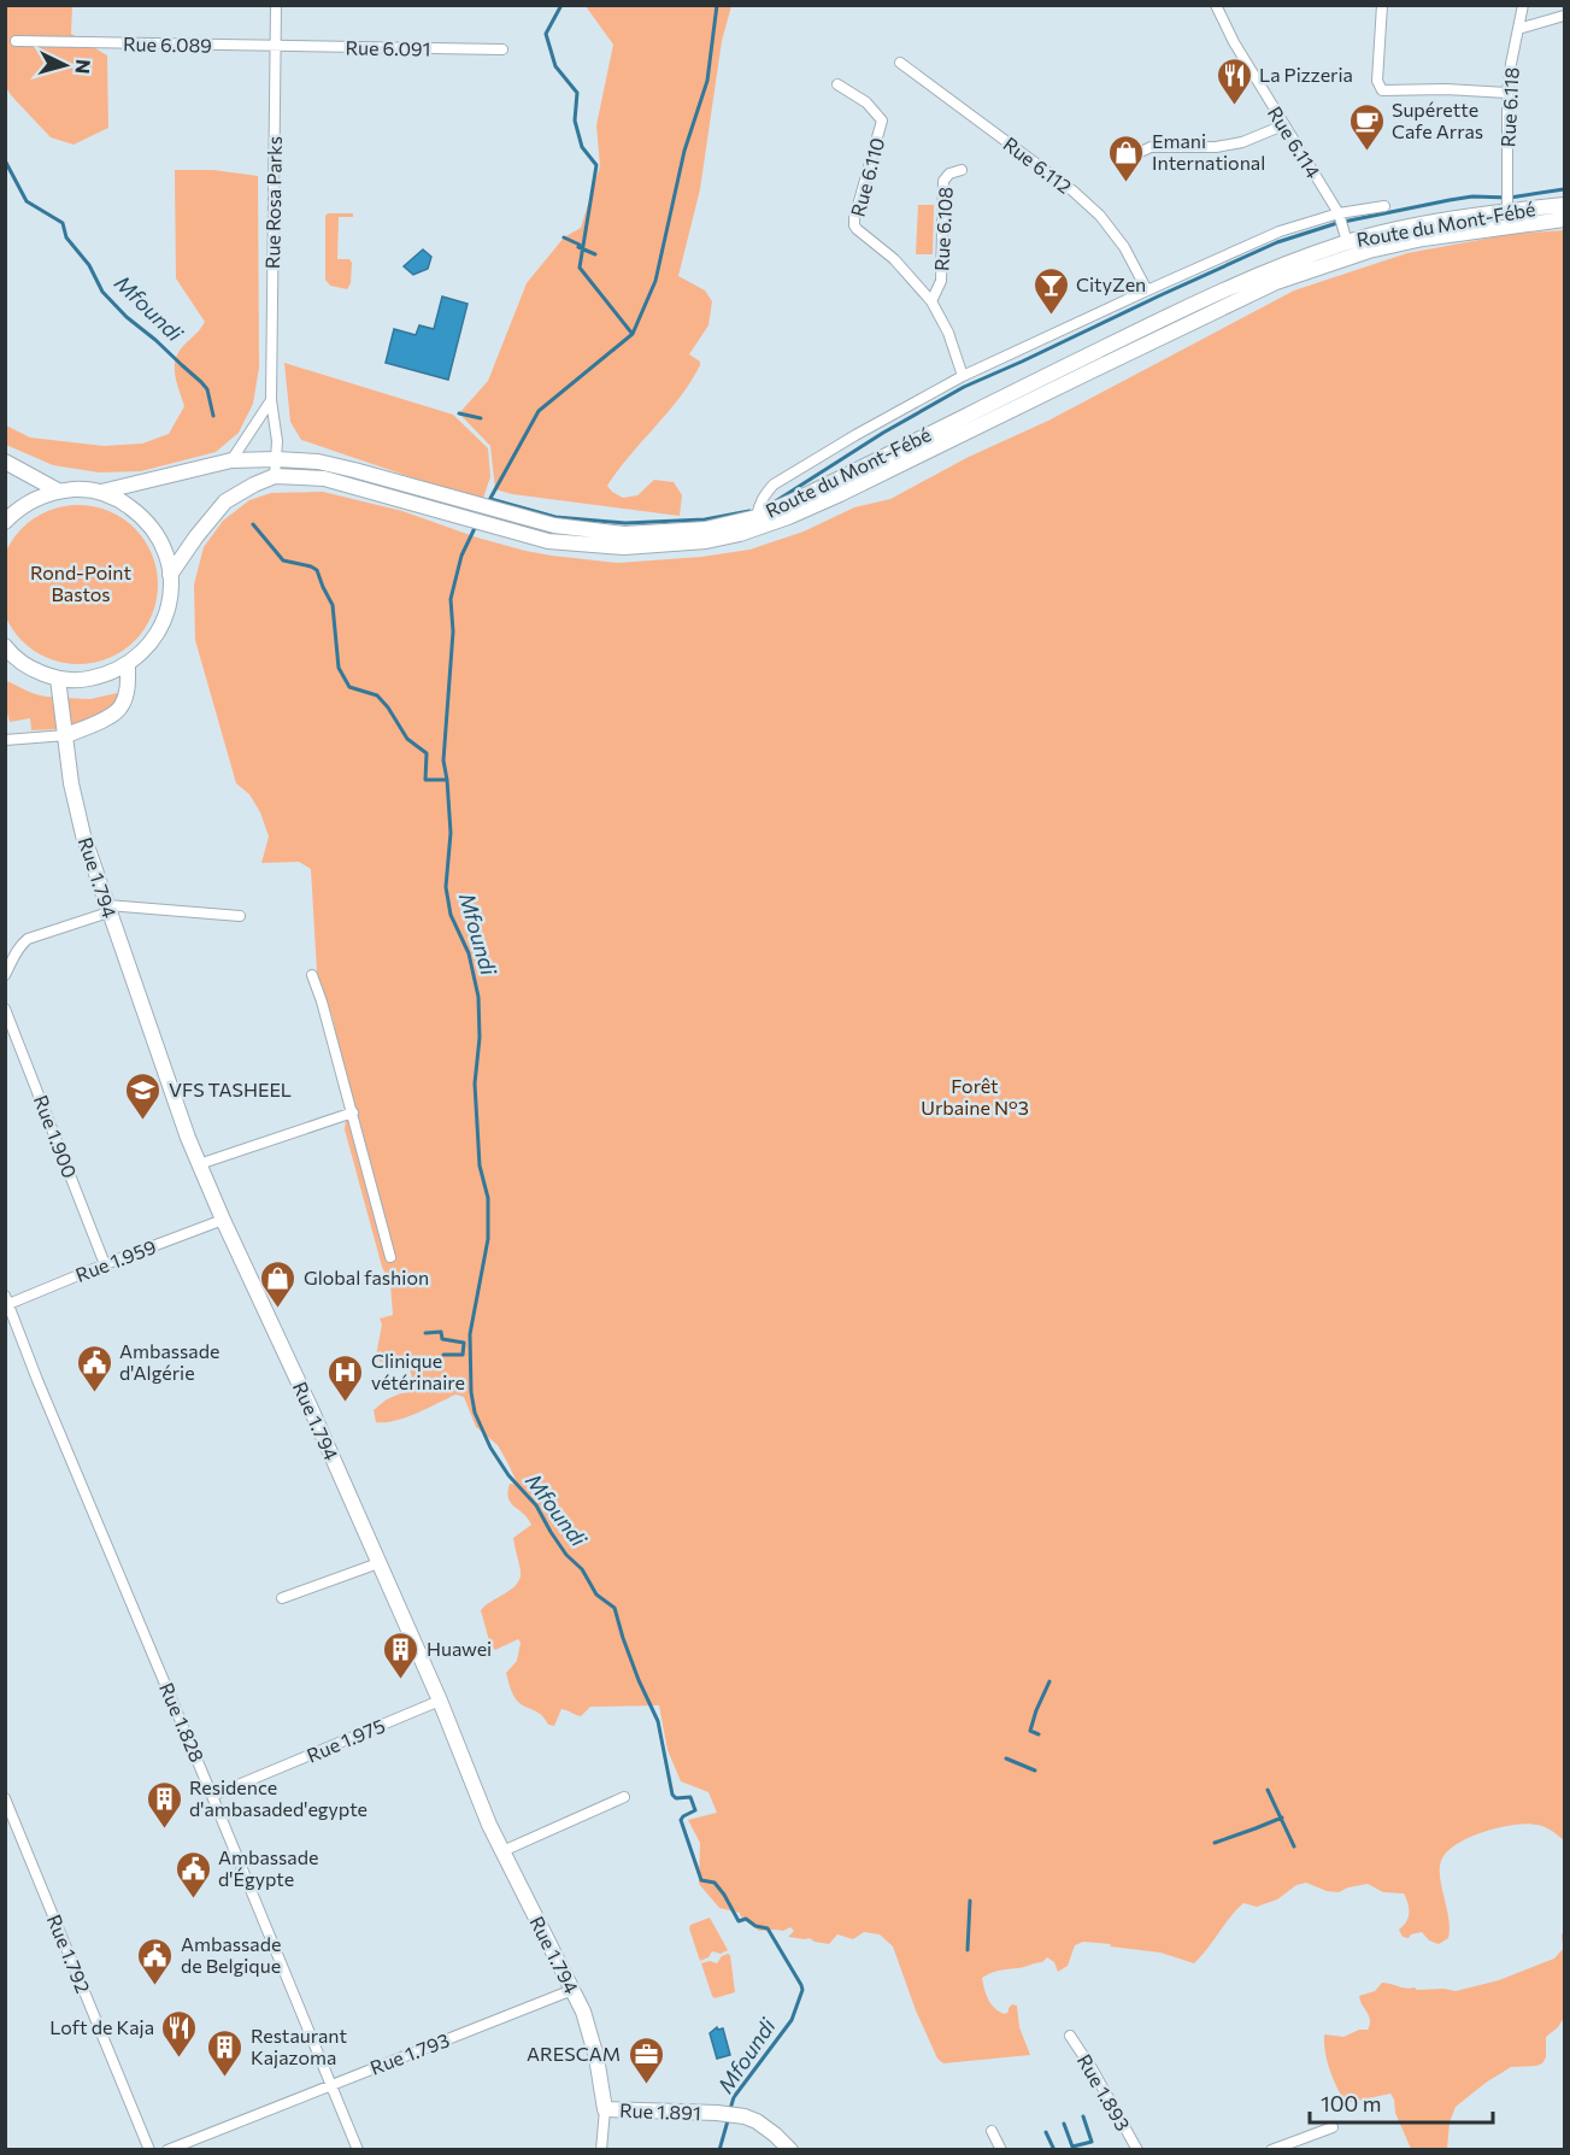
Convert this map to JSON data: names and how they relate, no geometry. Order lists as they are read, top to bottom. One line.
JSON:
{"streets":{"street":["Rue 6.089","Rue 6.091","Rue 6.118","Rue 6.114","Rue 6.112","Rue 6.110","Rue Rosa Parks","Route du Mont-Fébé","Rue 6.108","Rue 1.794","Rue 1.900","Rue 1.959","Rue 1.828","Rue 1.975","Rue 1.792","Rue 1.793","Rue 1.893","Rue 1.891"]},"crossings":[["Rue 6.089","Rue 6.091"],["Rue 6.089","Rue Rosa Parks"],["Rue 6.091","Rue Rosa Parks"],["Rue 6.118","Route du Mont-Fébé"],["Rue 6.114","Route du Mont-Fébé"],["Rue 6.110","Rue 6.108"],["Rue Rosa Parks","Route du Mont-Fébé"],["Rue 1.794","Rue 1.959"],["Rue 1.794","Rue 1.975"],["Rue 1.794","Rue 1.793"],["Rue 1.794","Rue 1.891"],["Rue 1.900","Rue 1.959"],["Rue 1.959","Rue 1.828"],["Rue 1.828","Rue 1.975"],["Rue 1.828","Rue 1.793"]],"water":["Mfoundi"],"parks":["Rond-Point Bastos","Forêt Urbaine N°3"],"places":{"restaurant":["La Pizzeria","Loft de Kaja"],"cafe":["Supérette Cafe Arras"],"shop":["Emani International","Global fashion"],"bar":["CityZen"],"school or university":["VFS TASHEEL"],"public building":["Ambassade d'Algérie","Ambassade d'Égypte","Ambassade de Belgique"],"hospital":["Clinique vétérinaire"],"building":["Huawei","Residence d'ambasaded'egypte","Restaurant Kajazoma"],"office":["ARESCAM"]},"scale_bar":"100 m","north":"right"}
